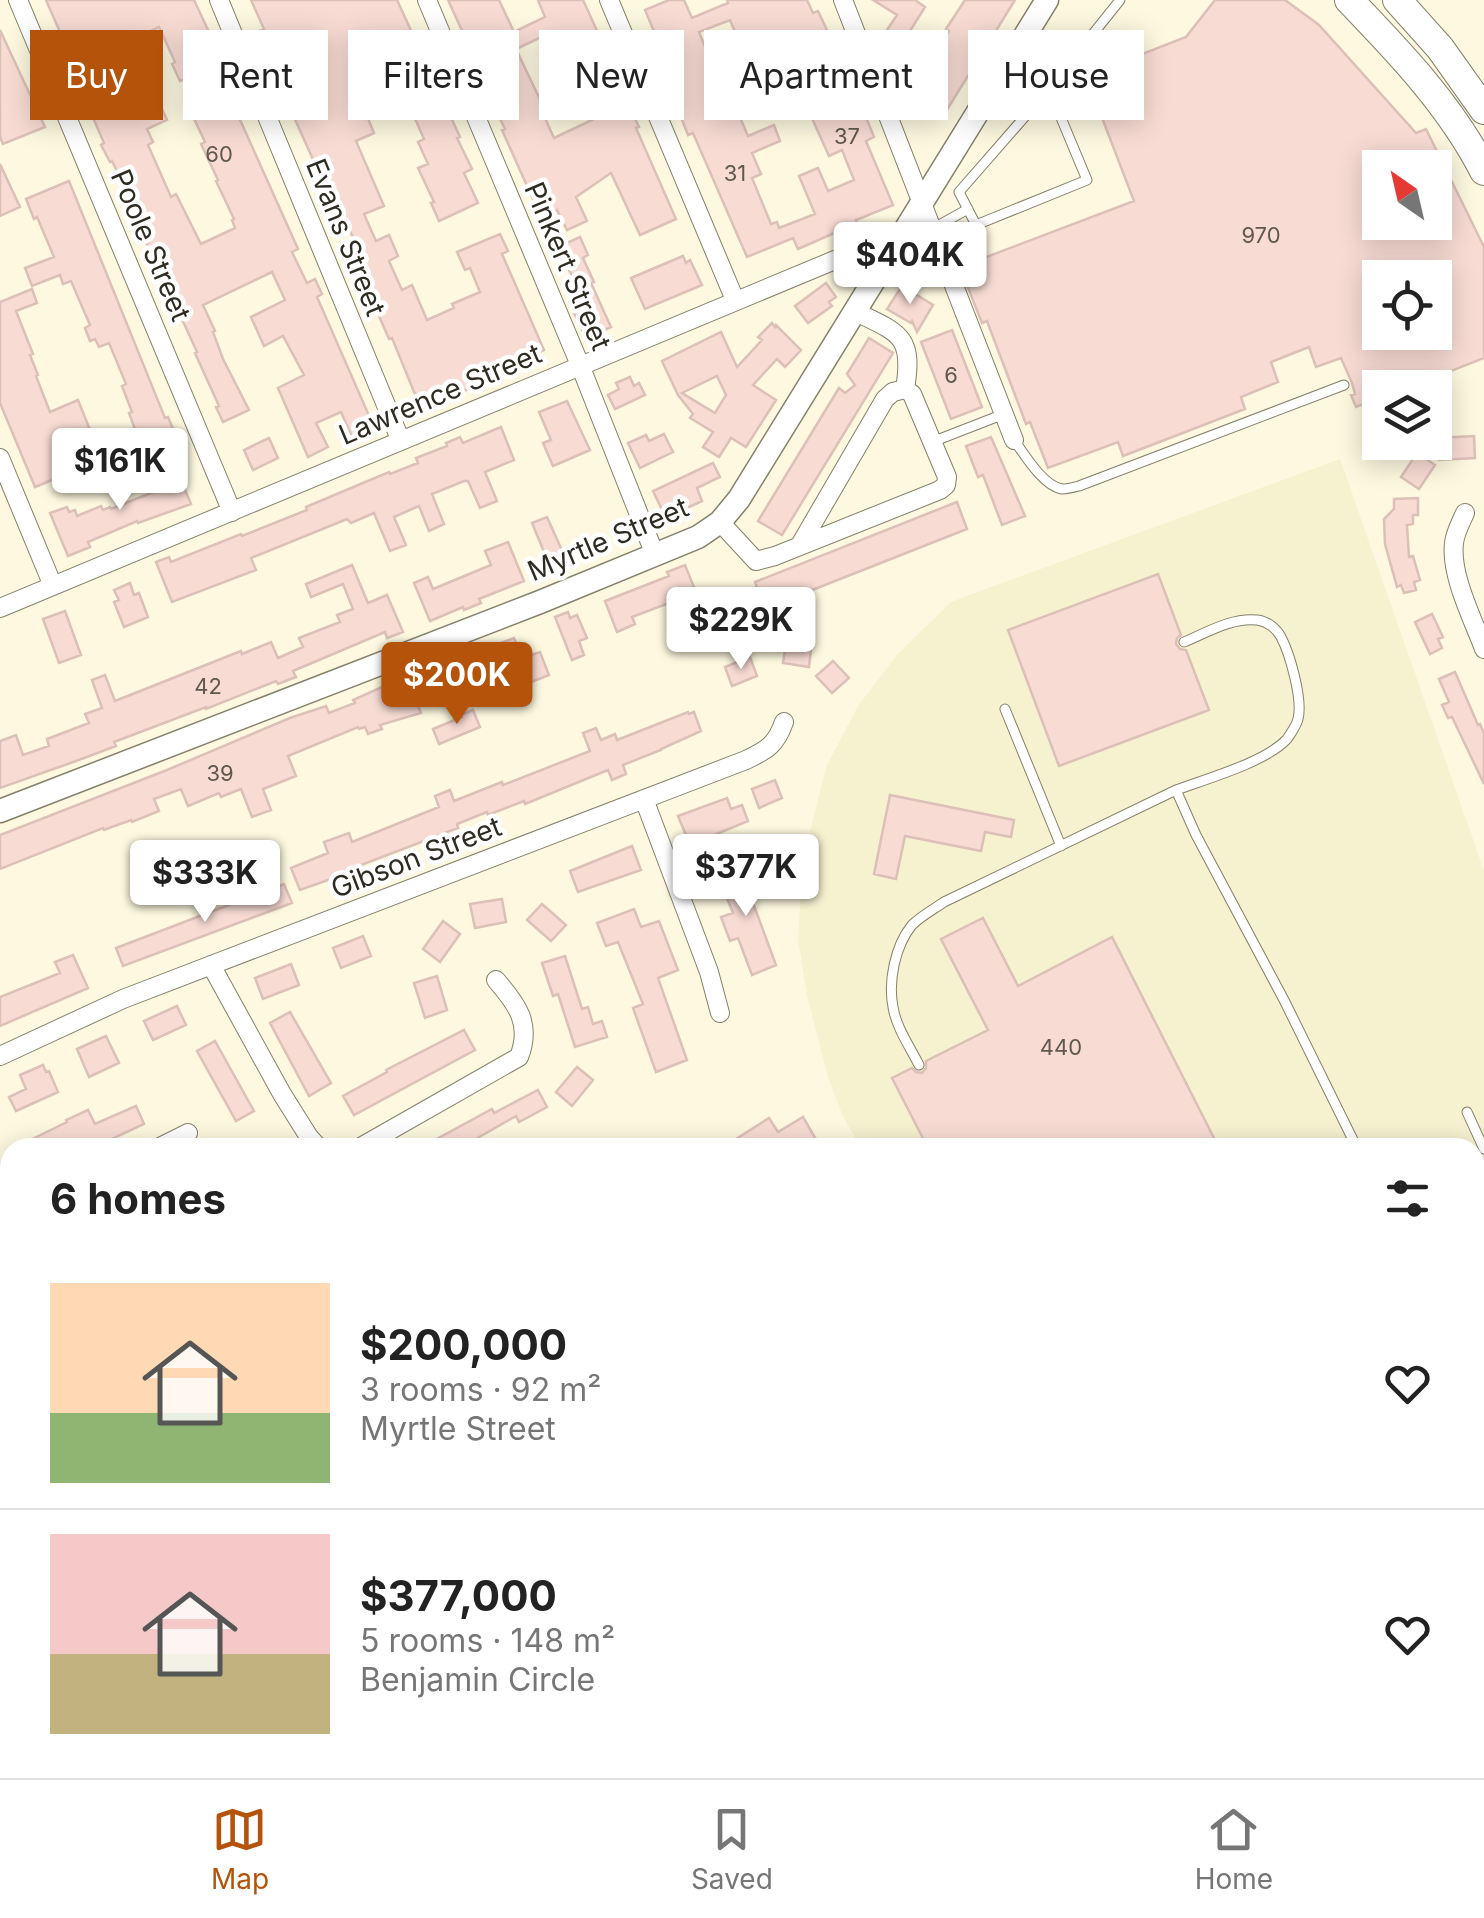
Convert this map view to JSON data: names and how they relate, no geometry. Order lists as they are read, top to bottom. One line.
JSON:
{"streets":{"street":["Evans Street","Poole Street","Pinkert Street","Lawrence Street","Myrtle Street","Gibson Street"]},"crossings":[["Evans Street","Lawrence Street"],["Poole Street","Lawrence Street"],["Pinkert Street","Lawrence Street"],["Pinkert Street","Myrtle Street"],["Lawrence Street","Myrtle Street"]],"house_numbers":["37","60","31","970","6","42","39","440"],"north":"top left","page":{"chip":["Buy","Rent","Filters","New","Apartment","House"],"price":["$404K","$161K","$229K","$200K","$377K","$333K"],"heading":"6 homes","list":[{"name":"$200,000","note":"3 rooms · 92 m² · Myrtle Street"},{"name":"$377,000","note":"5 rooms · 148 m² · Benjamin Circle"}],"tabs":["Map","Saved","Home"]}}
